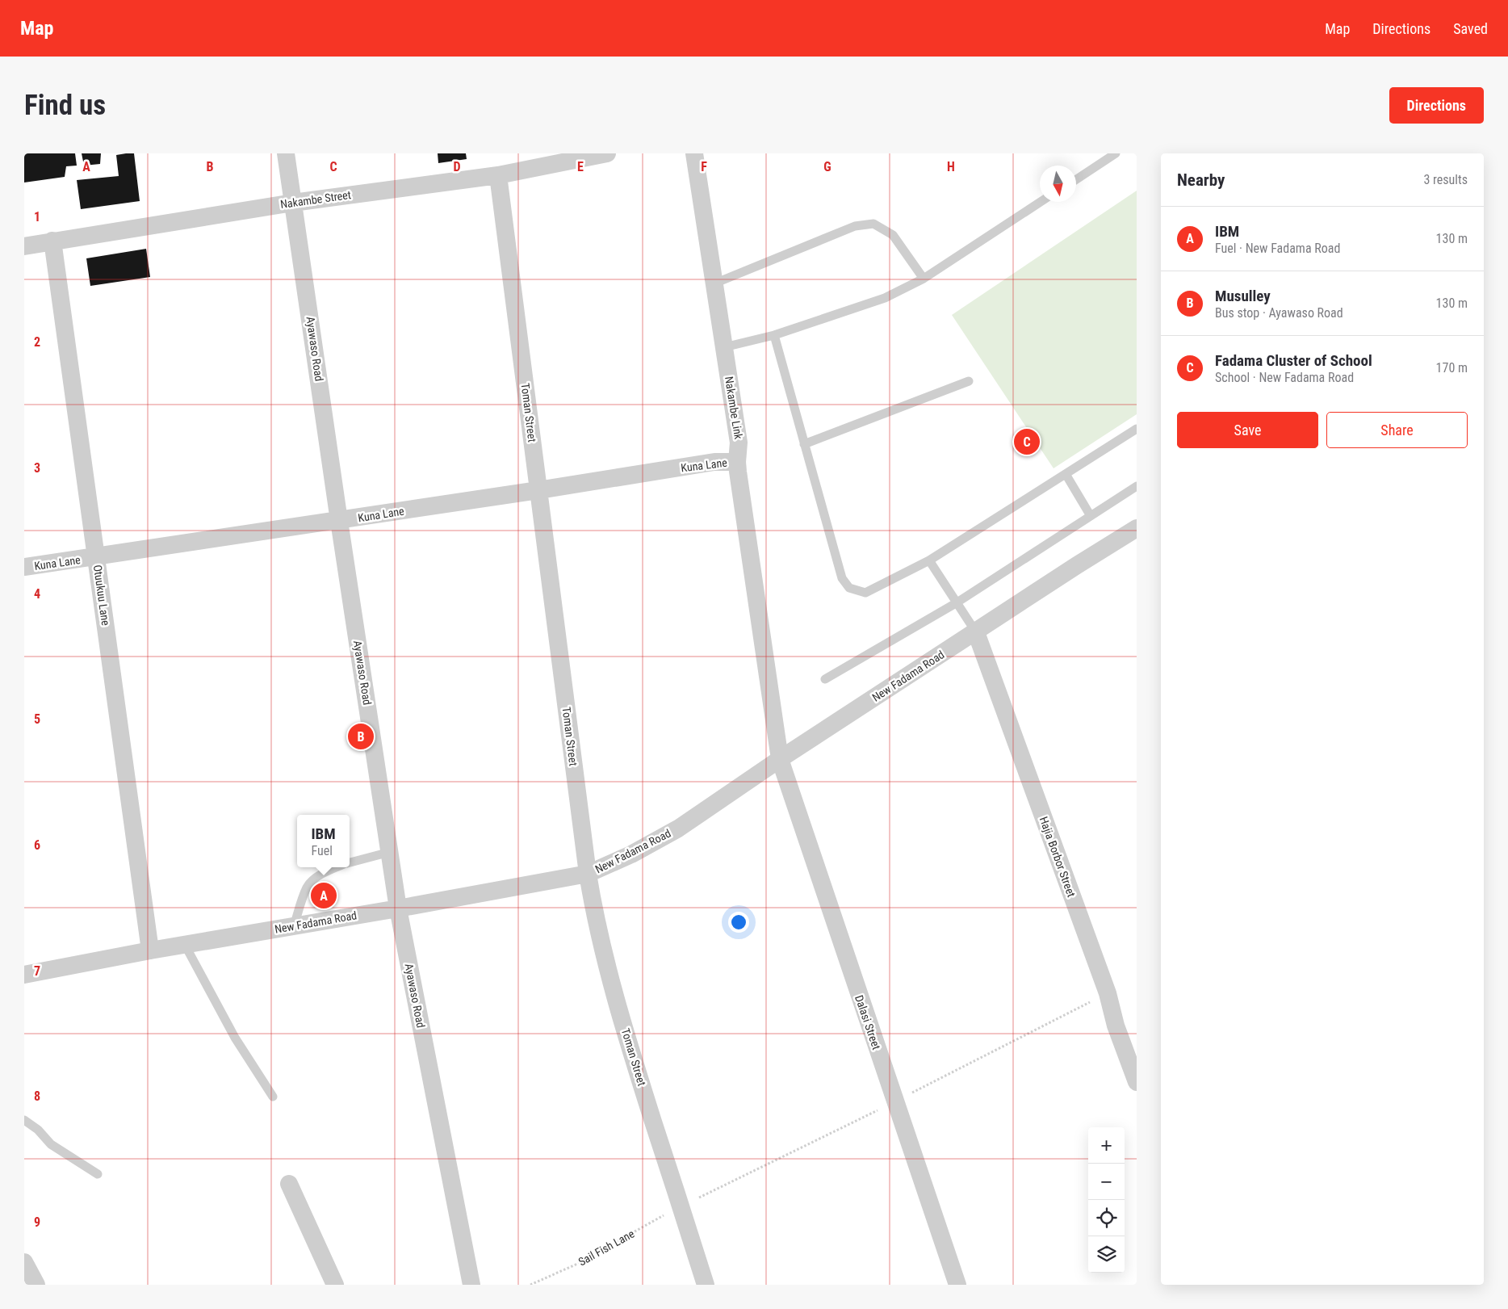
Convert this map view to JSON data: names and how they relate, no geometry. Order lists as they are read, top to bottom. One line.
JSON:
{"streets":{"street":["Nakambe Street","Ayawaso Road","Nakambe Link","Toman Street","Kuna Lane","Otuukuu Lane","New Fadama Road","Hajia Borbor Street","Dalasi Street"],"path":["Sail Fish Lane"]},"crossings":[["Nakambe Street","Ayawaso Road"],["Nakambe Street","Toman Street"],["Nakambe Street","Otuukuu Lane"],["Ayawaso Road","Kuna Lane"],["Ayawaso Road","New Fadama Road"],["Nakambe Link","Kuna Lane"],["Nakambe Link","New Fadama Road"],["Nakambe Link","Dalasi Street"],["Toman Street","Kuna Lane"],["Toman Street","New Fadama Road"],["Toman Street","Sail Fish Lane"],["Kuna Lane","Otuukuu Lane"],["Otuukuu Lane","New Fadama Road"],["New Fadama Road","Hajia Borbor Street"],["New Fadama Road","Dalasi Street"]],"north":"bottom","page":{"header":"Map","nav":["Map","Directions","Saved"],"buttons":["Directions",["Save","Share"]],"title":"Find us","heading":["Nearby","3 results"],"list":[{"mark":"A","name":"IBM","note":"Fuel · New Fadama Road","value":"130 m"},{"mark":"B","name":"Musulley","note":"Bus stop · Ayawaso Road","value":"130 m"},{"mark":"C","name":"Fadama Cluster of School","note":"School · New Fadama Road","value":"170 m"}],"pins":["C","B","A"],"popup":["IBM","Fuel"],"map_buttons":["+","−"]},"grid":{"columns":["A","B","C","D","E","F","G","H"],"rows":["1","2","3","4","5","6","7","8","9"]}}
